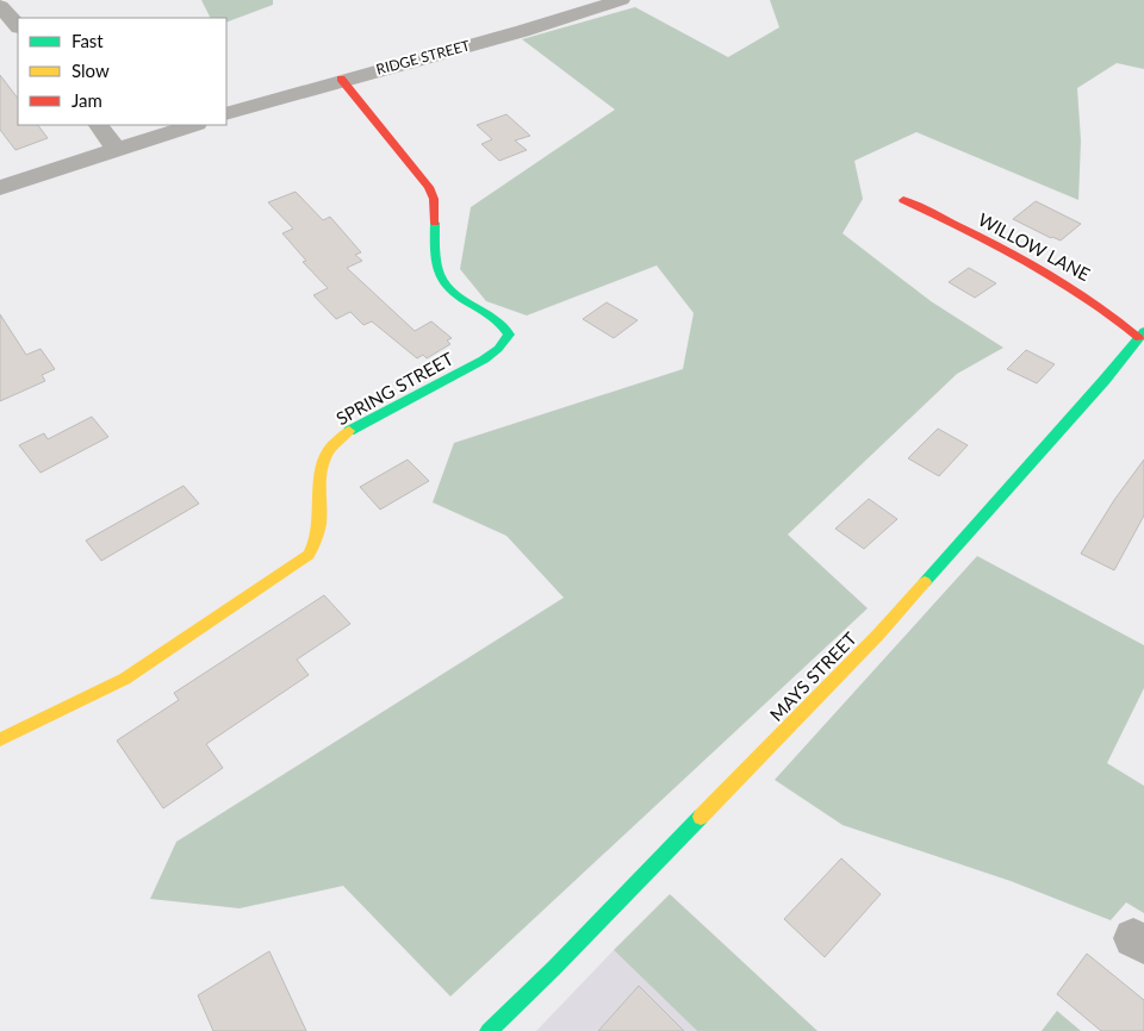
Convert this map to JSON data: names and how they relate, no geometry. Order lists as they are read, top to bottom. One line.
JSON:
{"streets":{"street":["RIDGE STREET","WILLOW LANE","SPRING STREET","MAYS STREET"]},"crossings":[["RIDGE STREET","SPRING STREET"],["WILLOW LANE","MAYS STREET"]],"legend":["Fast","Slow","Jam"]}
